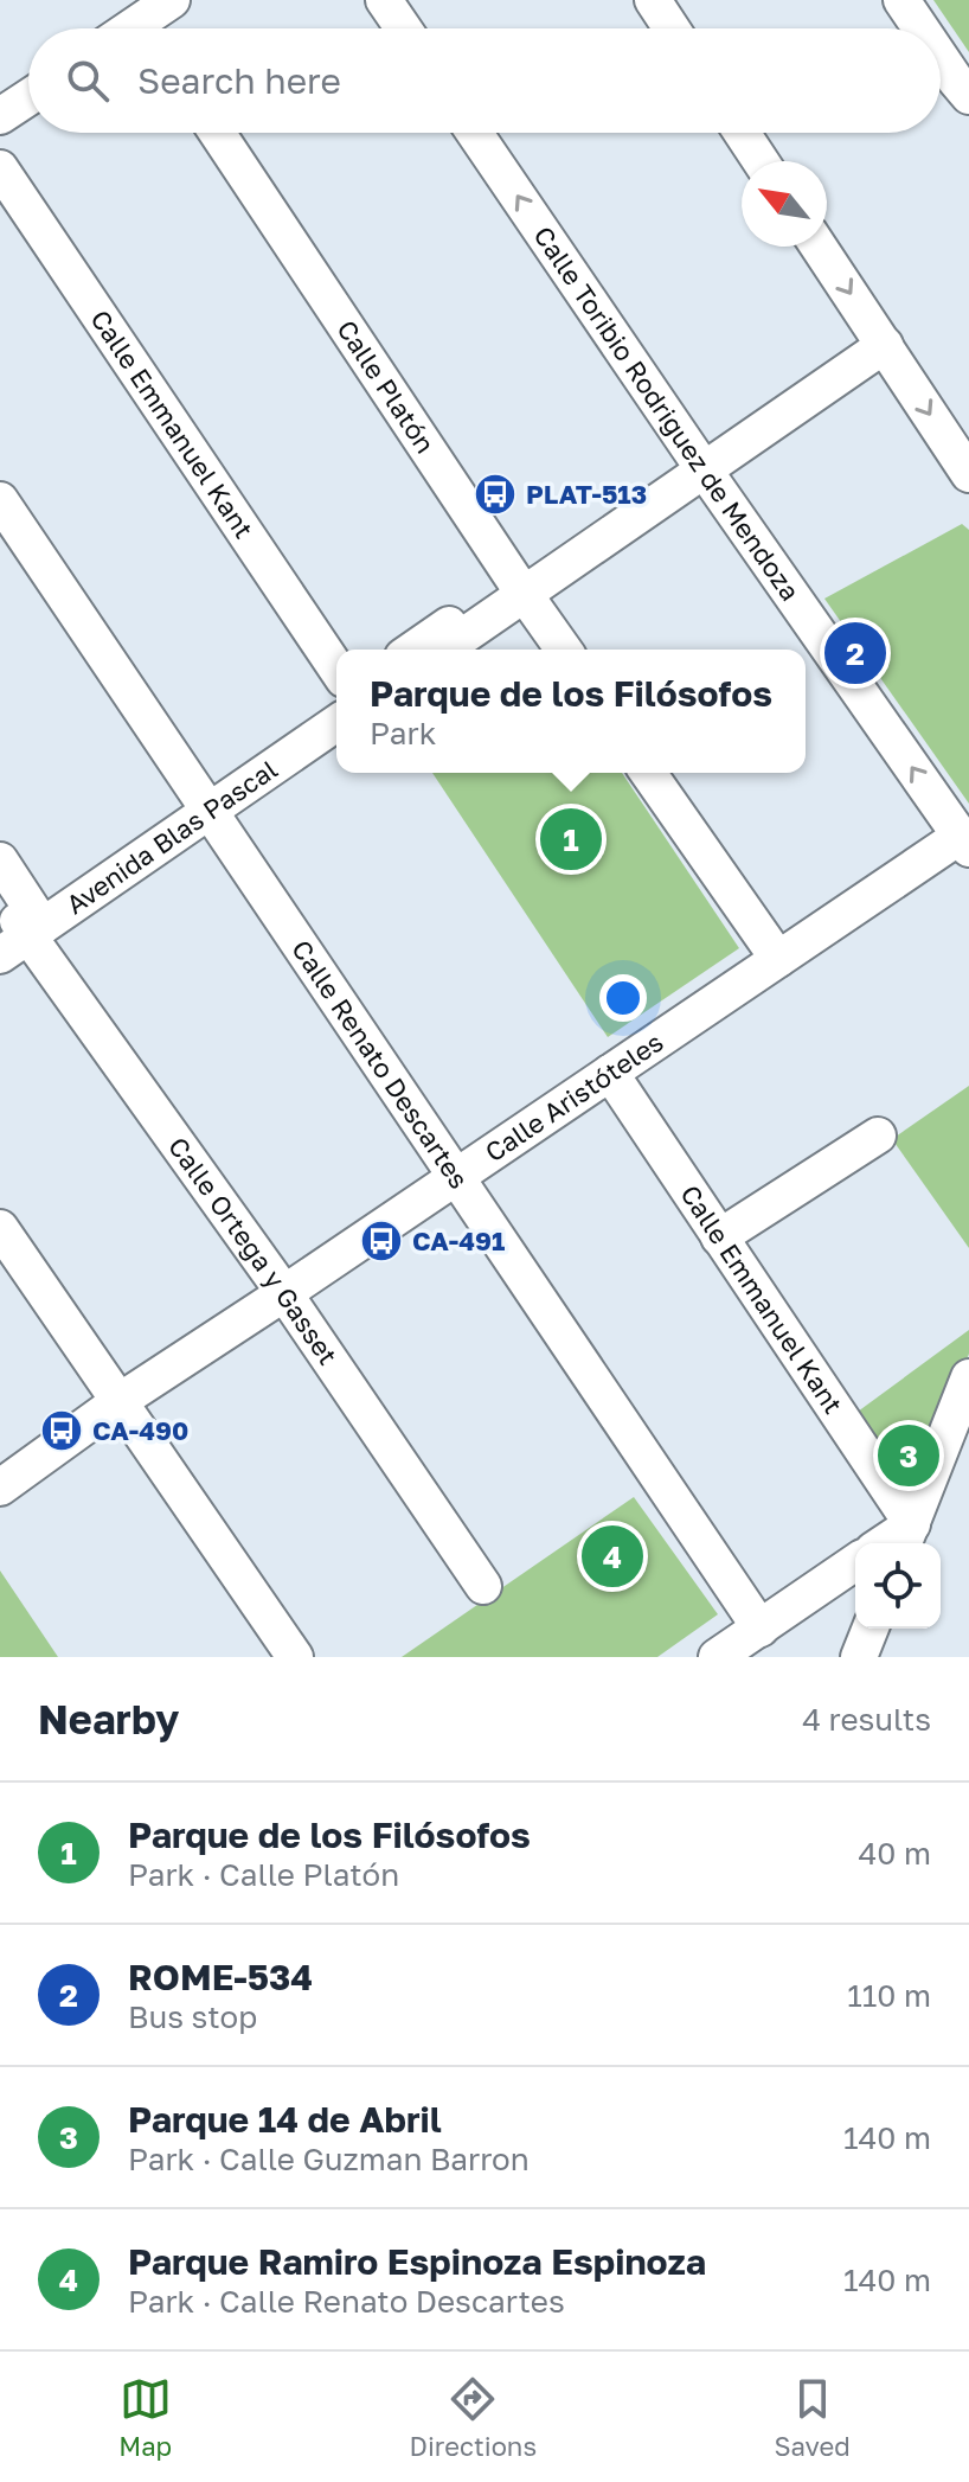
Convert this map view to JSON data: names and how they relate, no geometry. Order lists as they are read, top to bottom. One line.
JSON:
{"streets":{"street":["Calle Platón","Calle Toribio Rodriguez de Mendoza","Calle Emmanuel Kant","Avenida Blas Pascal","Calle Renato Descartes","Calle Aristóteles","Calle Ortega y Gasset"]},"crossings":[["Calle Toribio Rodriguez de Mendoza","Calle Aristóteles"],["Calle Emmanuel Kant","Calle Aristóteles"],["Avenida Blas Pascal","Calle Renato Descartes"],["Avenida Blas Pascal","Calle Ortega y Gasset"],["Calle Renato Descartes","Calle Aristóteles"],["Calle Aristóteles","Calle Ortega y Gasset"]],"places":{"bus stop":["PLAT-513","CA-491","CA-490"]},"north":"top left","page":{"search":"Search here","pins":["2","1","3","4"],"popup":["Parque de los Filósofos","Park"],"heading":["Nearby","4 results"],"list":[{"mark":"1","name":"Parque de los Filósofos","note":"Park · Calle Platón","value":"40 m"},{"mark":"2","name":"ROME-534","note":"Bus stop","value":"110 m"},{"mark":"3","name":"Parque 14 de Abril","note":"Park · Calle Guzman Barron","value":"140 m"},{"mark":"4","name":"Parque Ramiro Espinoza Espinoza","note":"Park · Calle Renato Descartes","value":"140 m"}],"nav":["Map","Directions","Saved"]}}
